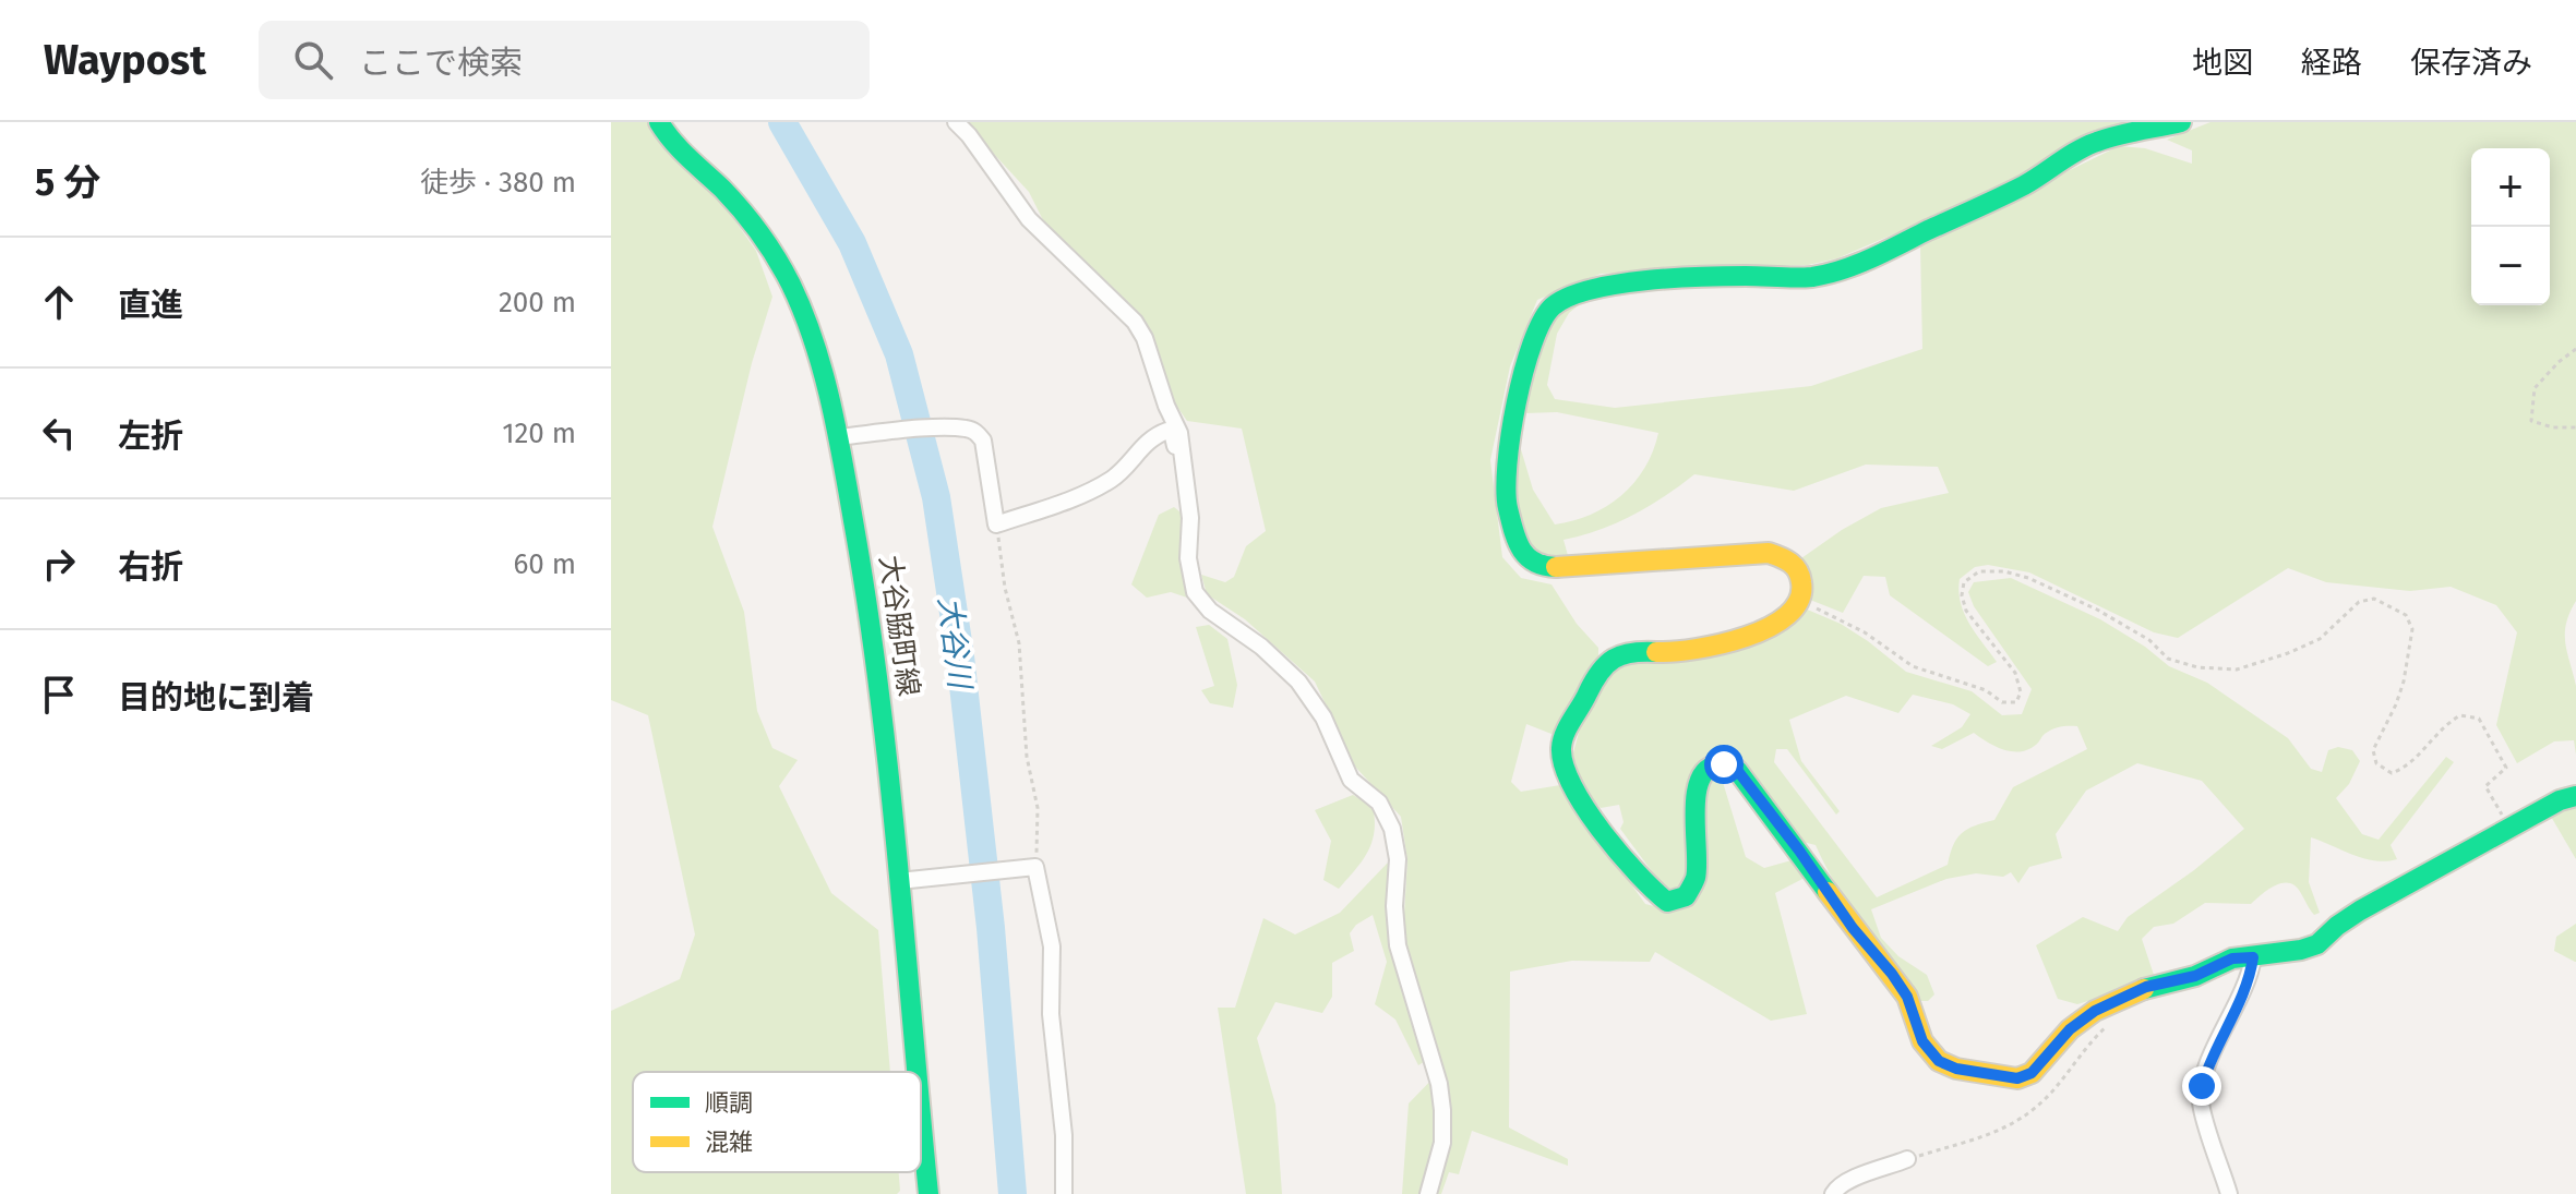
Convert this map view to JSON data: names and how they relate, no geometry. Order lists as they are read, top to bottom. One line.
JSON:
{"streets":{"street":["大谷脇町線"]},"water":["大谷川"],"legend":["順調","混雑"],"page":{"header":"Waypost","search":"ここで検索","nav":["地図","経路","保存済み"],"heading":["5 分","徒歩 · 380 m"],"map_buttons":["+","−"],"list":[["直進","200 m"],["左折","120 m"],["右折","60 m"],"目的地に到着"]}}
